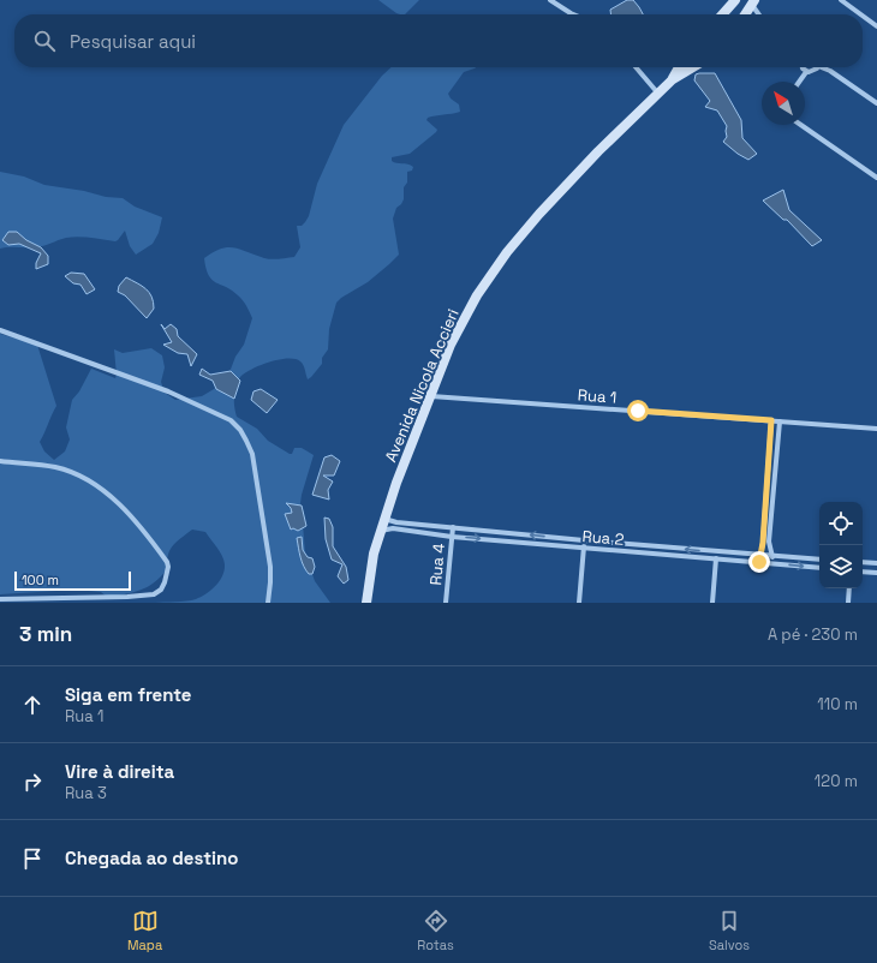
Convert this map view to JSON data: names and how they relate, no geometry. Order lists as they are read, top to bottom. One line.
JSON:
{"streets":{"street":["Avenida Nicola Accieri","Rua 1","Rua 2","Rua 4"]},"crossings":[["Avenida Nicola Accieri","Rua 1"],["Avenida Nicola Accieri","Rua 2"],["Rua 2","Rua 4"]],"scale_bar":"100 m","north":"top left","page":{"search":"Pesquisar aqui","scale":"100 m","heading":["3 min","A pé · 230 m"],"list":[["Siga em frente","Rua 1","110 m"],["Vire à direita","Rua 3","120 m"],"Chegada ao destino"],"nav":["Mapa","Rotas","Salvos"]}}
